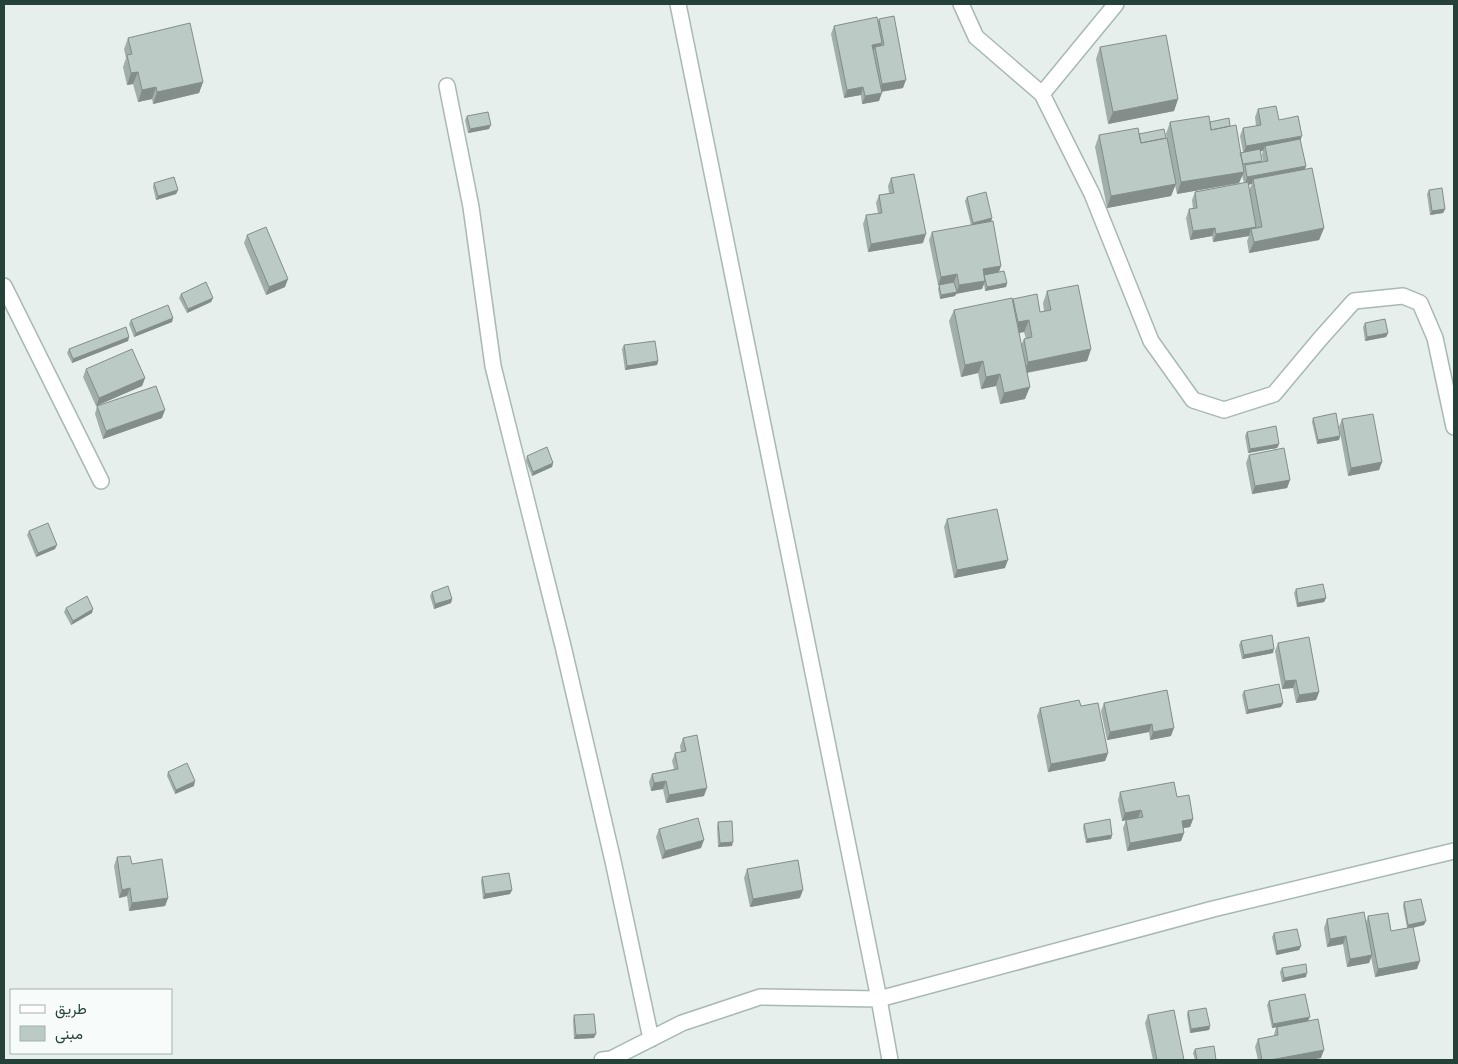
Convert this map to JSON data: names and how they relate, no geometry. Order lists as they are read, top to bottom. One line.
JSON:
{"legend":["طريق","مبنى"]}
